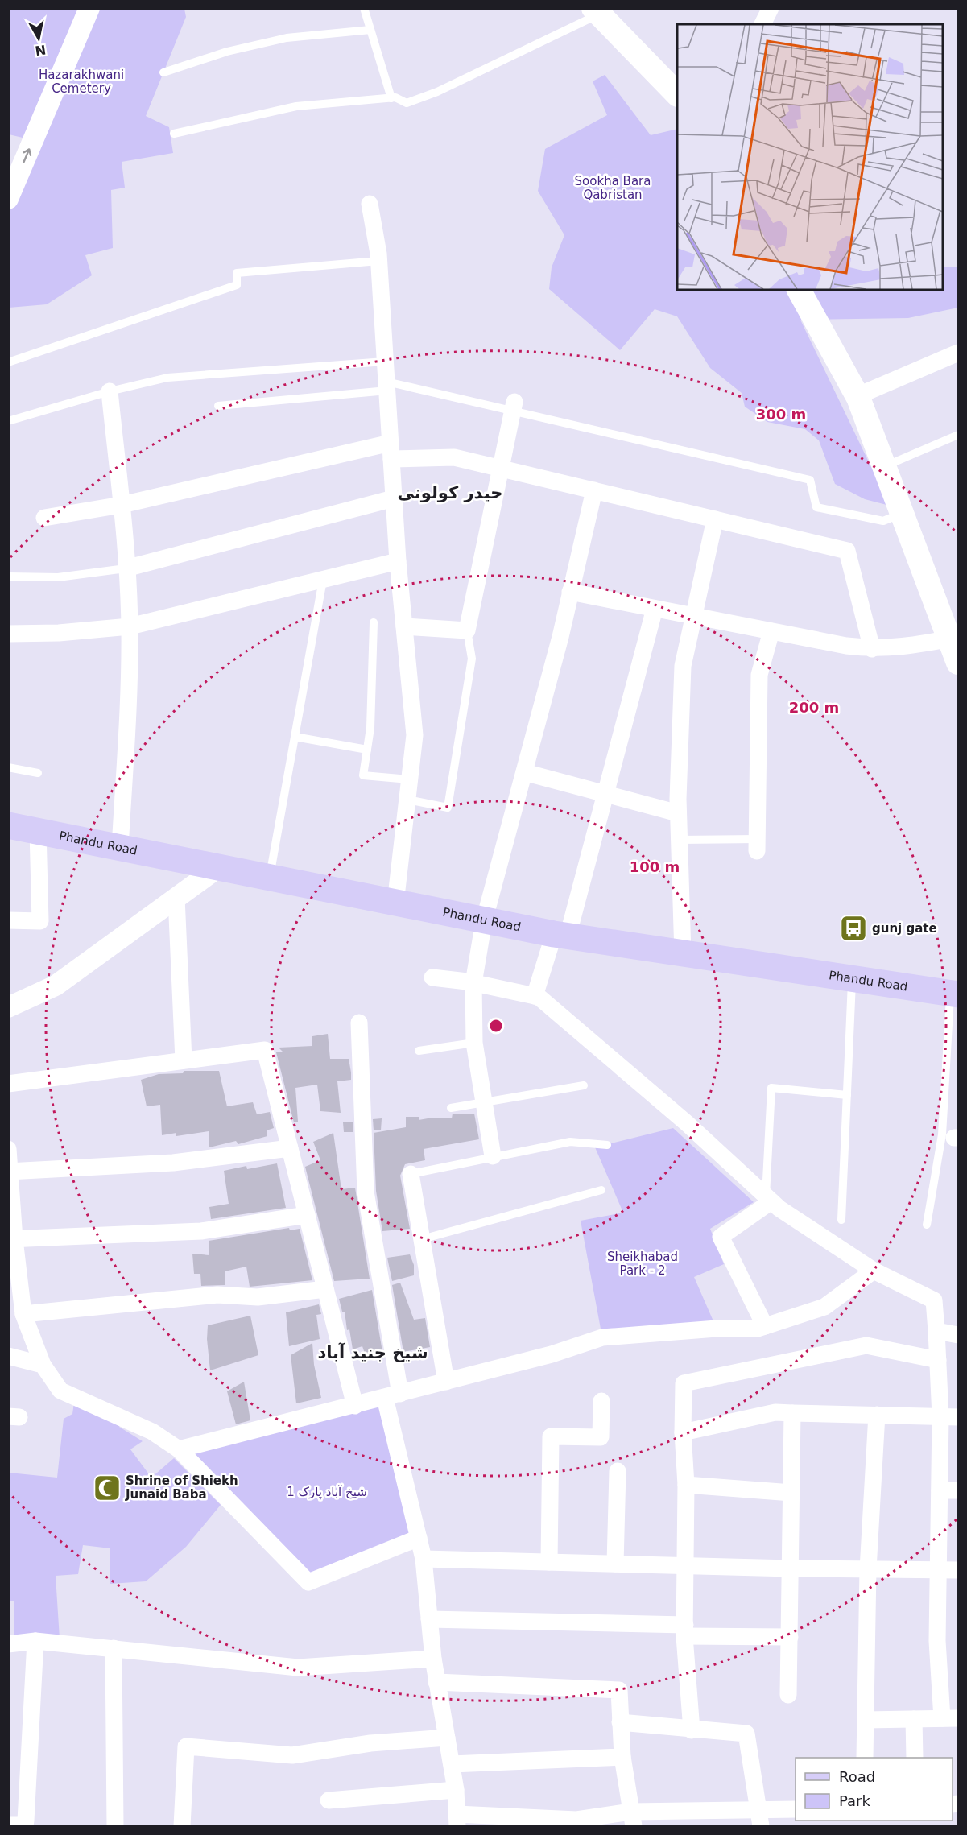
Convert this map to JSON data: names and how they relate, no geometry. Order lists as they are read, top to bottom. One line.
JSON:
{"streets":{"main road":["Phandu Road"]},"districts":["حیدر کولونی","شیخ جنید آباد"],"parks":["Hazarakhwani Cemetery","Sookha Bara Qabristan","Sheikhabad Park - 2","شیخ آباد پارک 1"],"places":{"bus stop":["gunj gate"],"mosque":["Shrine of Shiekh Junaid Baba"]},"legend":["Road","Park"],"north":"bottom","rings":["300 m","200 m","100 m"]}
